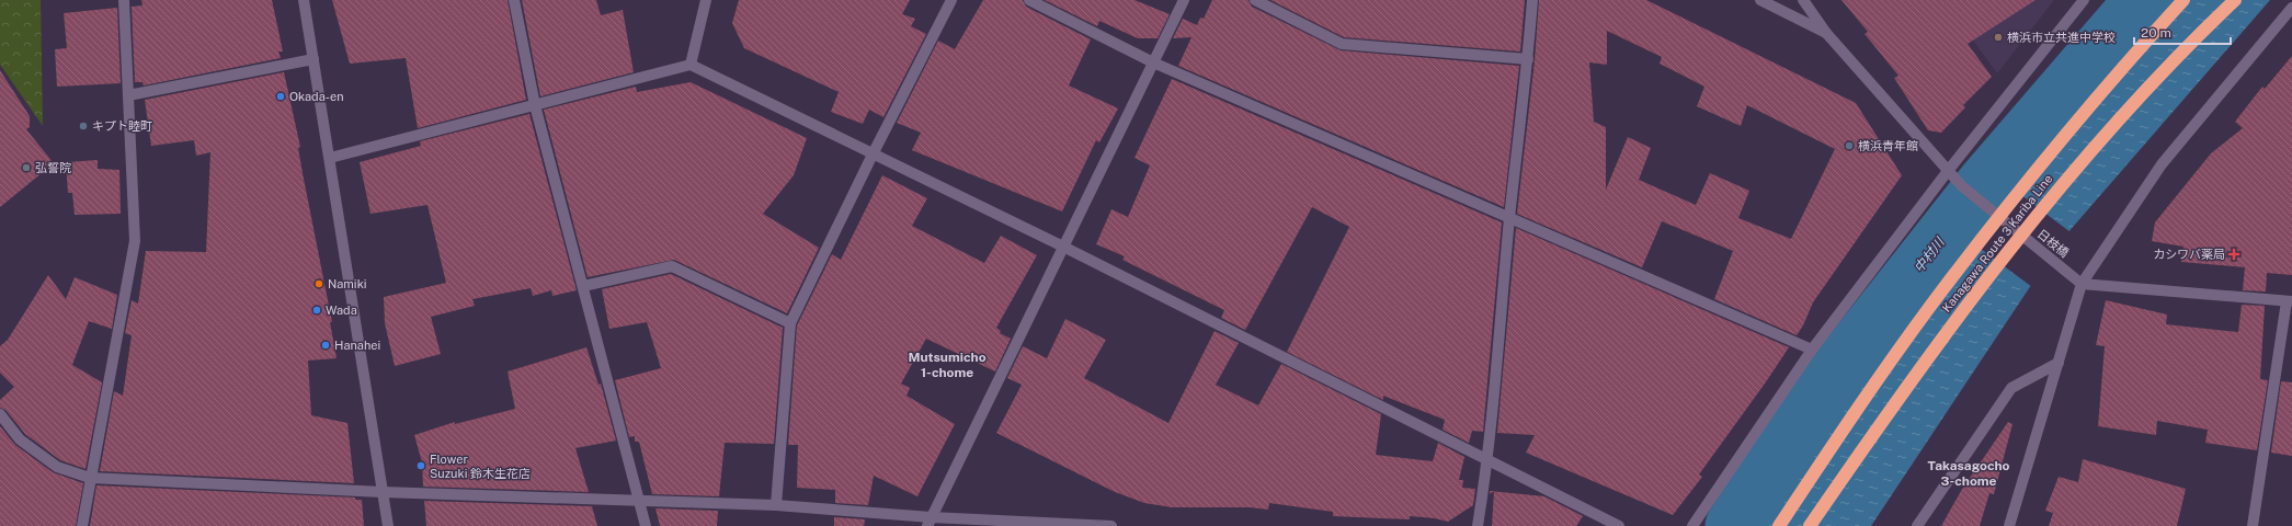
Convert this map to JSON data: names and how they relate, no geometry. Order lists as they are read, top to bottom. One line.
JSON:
{"streets":{"highway":["Kanagawa Route 3 Kariba Line"],"street":["日枝橋"]},"districts":["Mutsumicho 1-chome","Takasagocho 3-chome"],"water":["中村川"],"places":{"other":["横浜市立共進中学校","Okada-en","キプト睦町","横浜青年館","弘誓院","Namiki","Wada","Hanahei","Flower Suzuki 鈴木生花店"],"health":["カシワバ薬局"]},"scale_bar":"20 m"}
